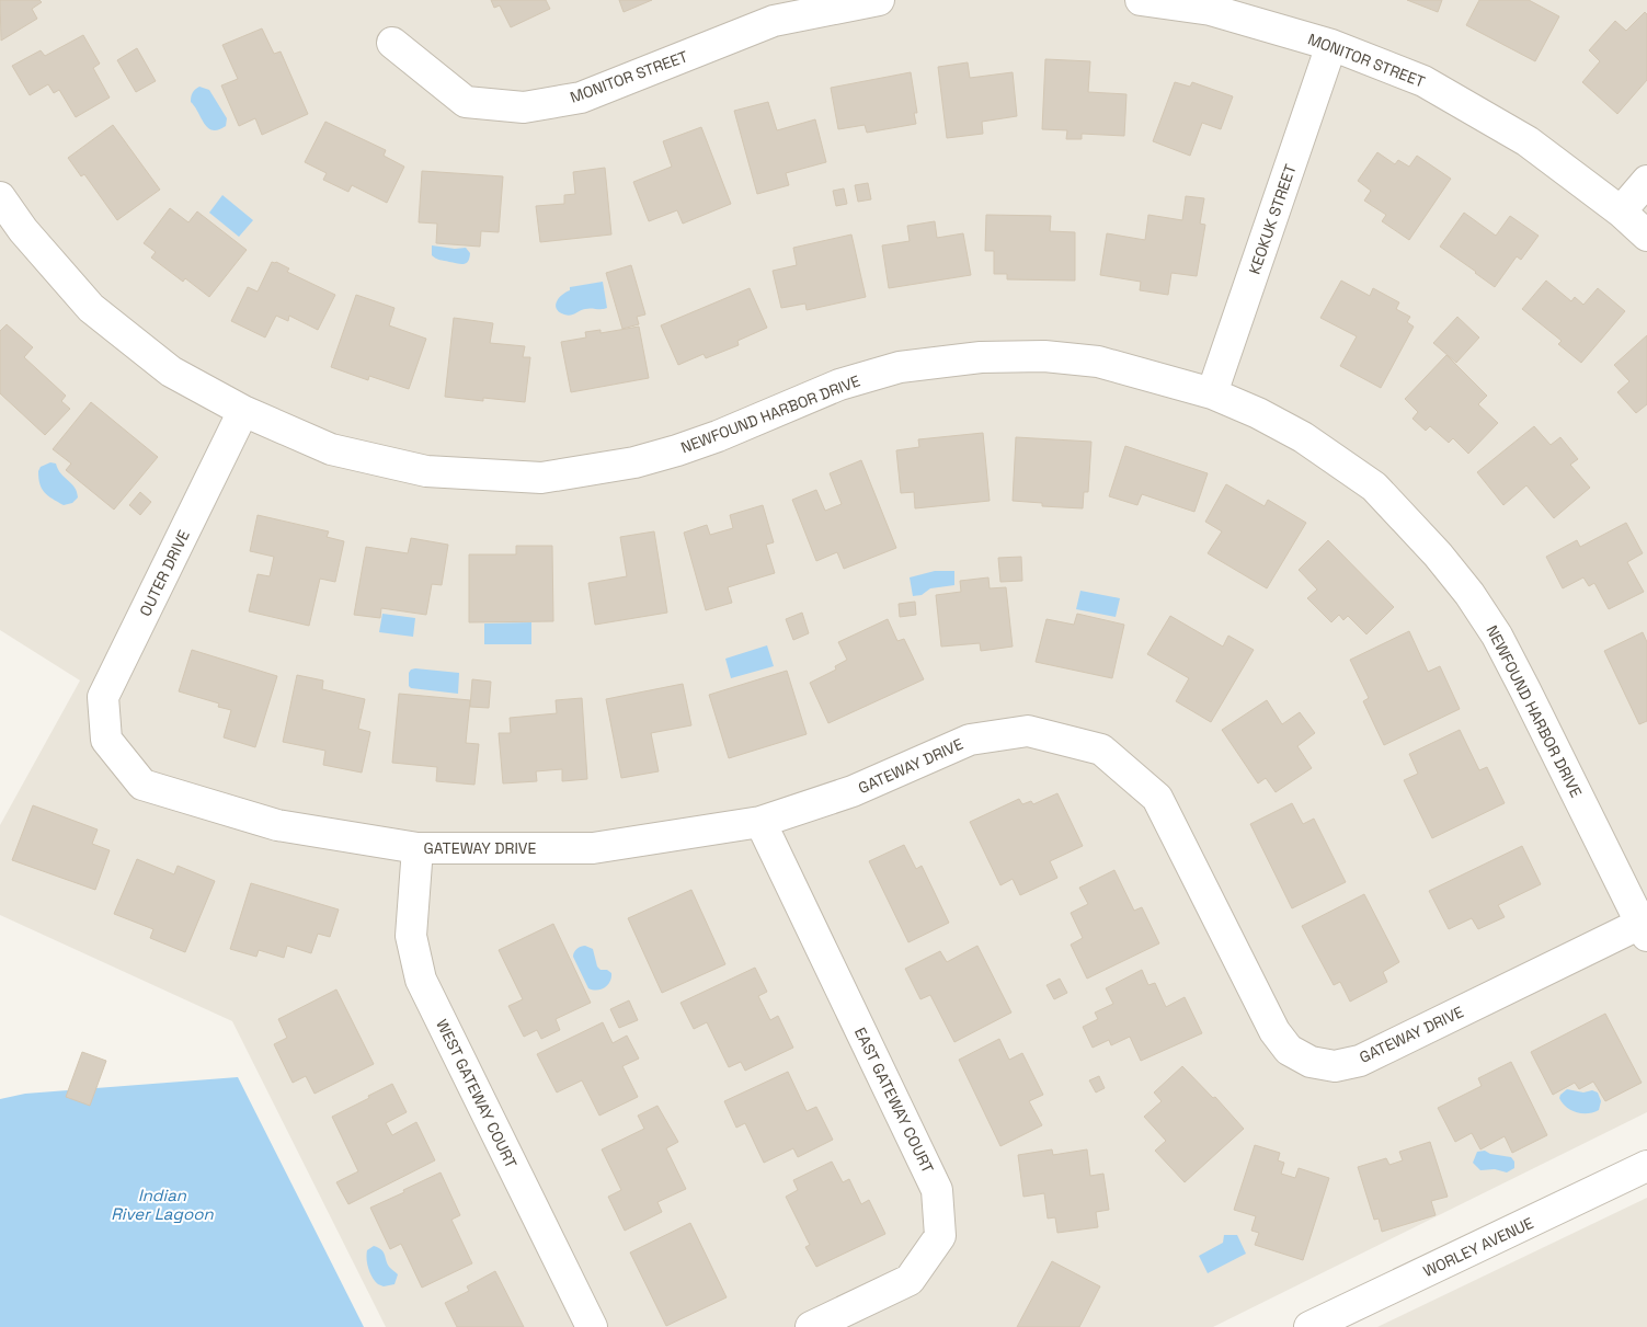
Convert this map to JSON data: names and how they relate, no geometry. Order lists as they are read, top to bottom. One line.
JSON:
{"streets":{"street":["MONITOR STREET","KEOKUK STREET","NEWFOUND HARBOR DRIVE","OUTER DRIVE","GATEWAY DRIVE","WEST GATEWAY COURT","EAST GATEWAY COURT","WORLEY AVENUE"]},"crossings":[["MONITOR STREET","KEOKUK STREET"],["KEOKUK STREET","NEWFOUND HARBOR DRIVE"],["NEWFOUND HARBOR DRIVE","OUTER DRIVE"],["NEWFOUND HARBOR DRIVE","GATEWAY DRIVE"],["OUTER DRIVE","GATEWAY DRIVE"],["GATEWAY DRIVE","WEST GATEWAY COURT"],["GATEWAY DRIVE","EAST GATEWAY COURT"]],"water":["Indian River Lagoon"]}
